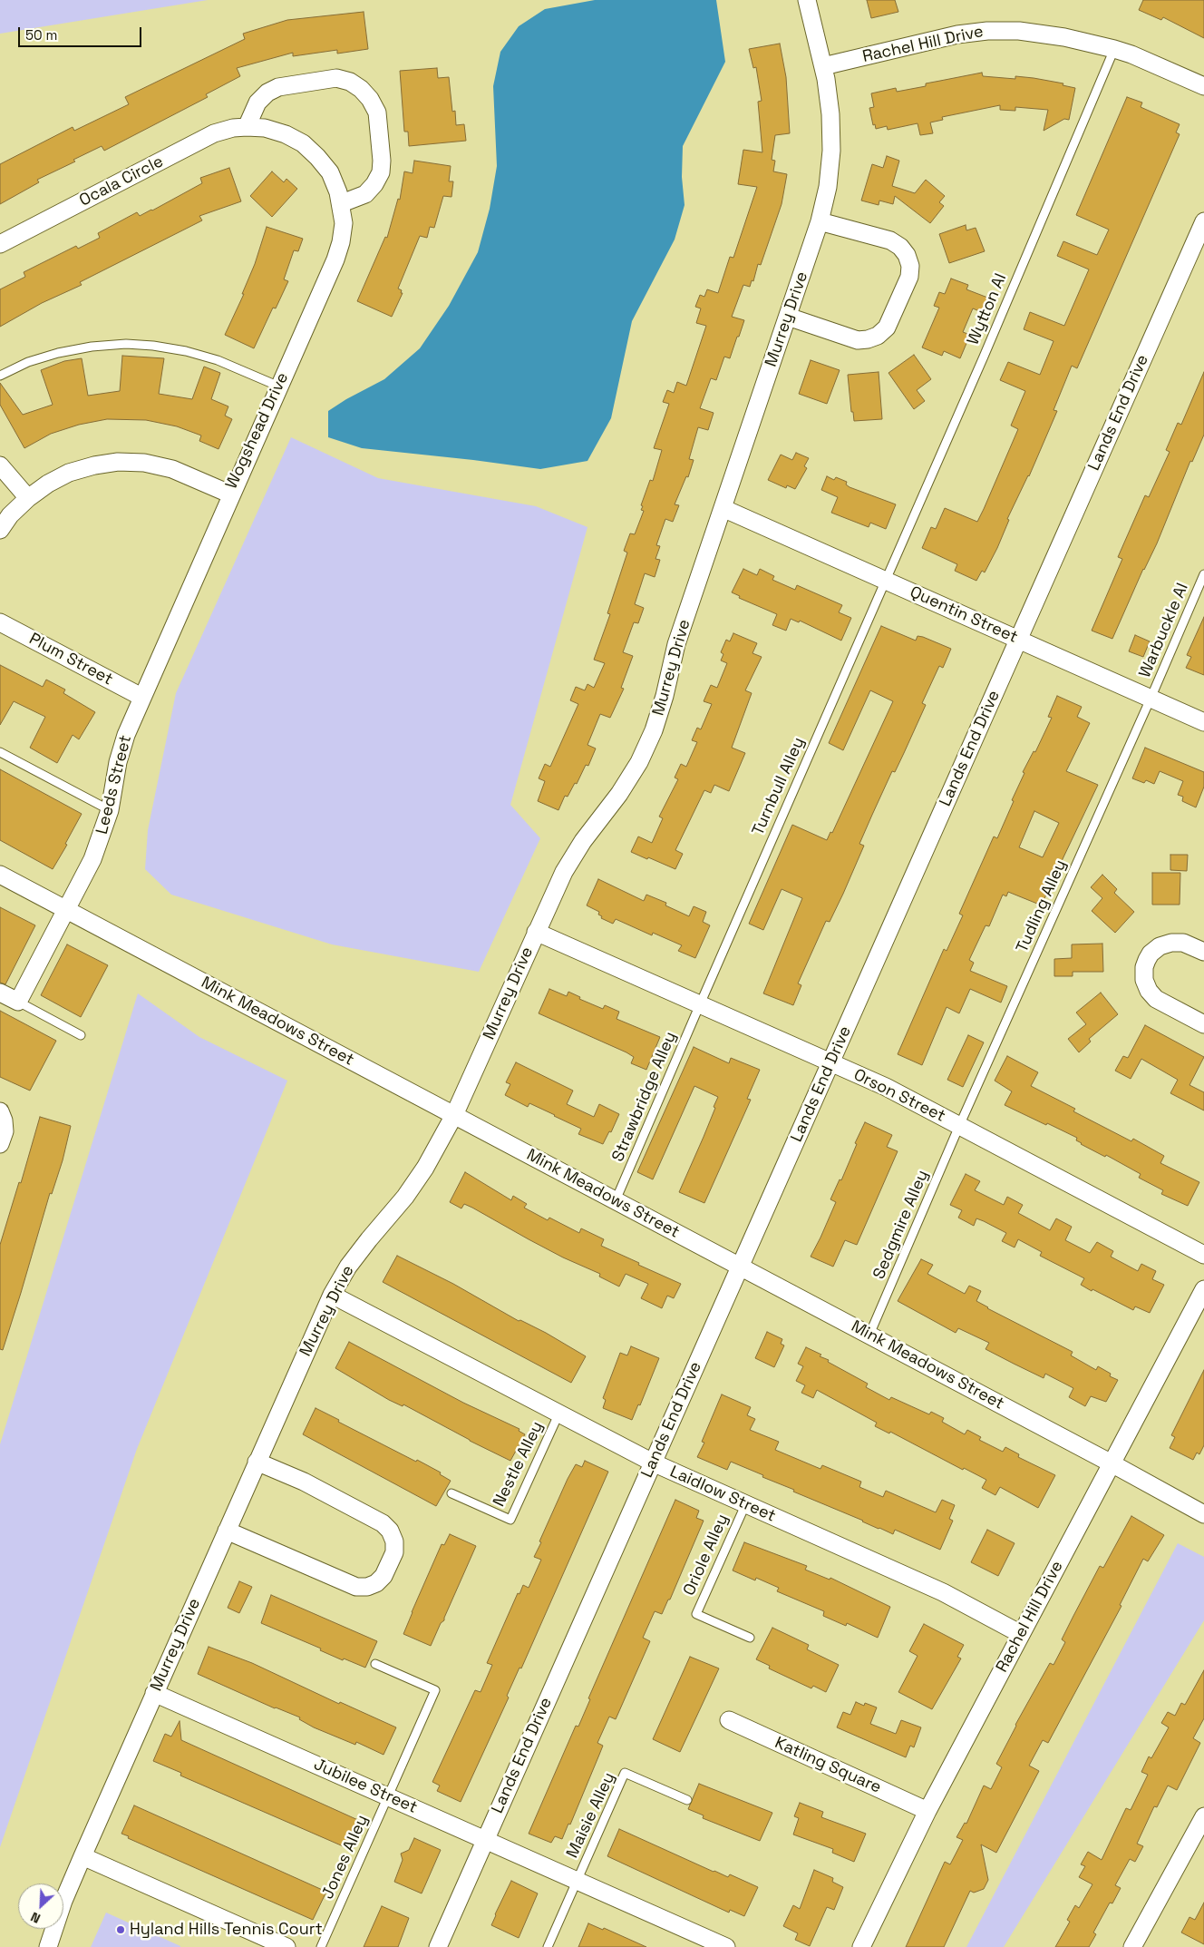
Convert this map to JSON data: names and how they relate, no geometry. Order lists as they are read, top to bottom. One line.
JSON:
{"streets":{"street":["Rachel Hill Drive","Ocala Circle","Murrey Drive","Lands End Drive","Wogshead Drive","Quentin Street","Plum Street","Leeds Street","Mink Meadows Street","Orson Street","Laidlow Street","Katling Square","Jubilee Street"],"lane":["Wytton Al","Warbuckle Al","Turnbull Alley","Tudling Alley","Strawbridge Alley","Sedgmire Alley","Nestle Alley","Oriole Alley","Maisie Alley","Jones Alley"]},"crossings":[["Rachel Hill Drive","Wytton Al"],["Rachel Hill Drive","Murrey Drive"],["Rachel Hill Drive","Mink Meadows Street"],["Rachel Hill Drive","Laidlow Street"],["Rachel Hill Drive","Katling Square"],["Ocala Circle","Wogshead Drive"],["Wytton Al","Quentin Street"],["Wytton Al","Turnbull Alley"],["Murrey Drive","Quentin Street"],["Murrey Drive","Mink Meadows Street"],["Murrey Drive","Orson Street"],["Murrey Drive","Laidlow Street"],["Murrey Drive","Jubilee Street"],["Lands End Drive","Quentin Street"],["Lands End Drive","Mink Meadows Street"],["Lands End Drive","Orson Street"],["Lands End Drive","Laidlow Street"],["Lands End Drive","Jubilee Street"],["Wogshead Drive","Leeds Street"],["Quentin Street","Warbuckle Al"],["Quentin Street","Turnbull Alley"],["Quentin Street","Tudling Alley"],["Warbuckle Al","Tudling Alley"],["Plum Street","Leeds Street"],["Leeds Street","Mink Meadows Street"],["Turnbull Alley","Orson Street"],["Turnbull Alley","Strawbridge Alley"],["Tudling Alley","Orson Street"],["Tudling Alley","Sedgmire Alley"],["Mink Meadows Street","Strawbridge Alley"],["Mink Meadows Street","Sedgmire Alley"],["Orson Street","Strawbridge Alley"],["Orson Street","Sedgmire Alley"],["Nestle Alley","Laidlow Street"],["Laidlow Street","Oriole Alley"],["Jubilee Street","Maisie Alley"],["Jubilee Street","Jones Alley"]],"places":["Hyland Hills Tennis Court"],"scale_bar":"50 m","north":"bottom left"}
